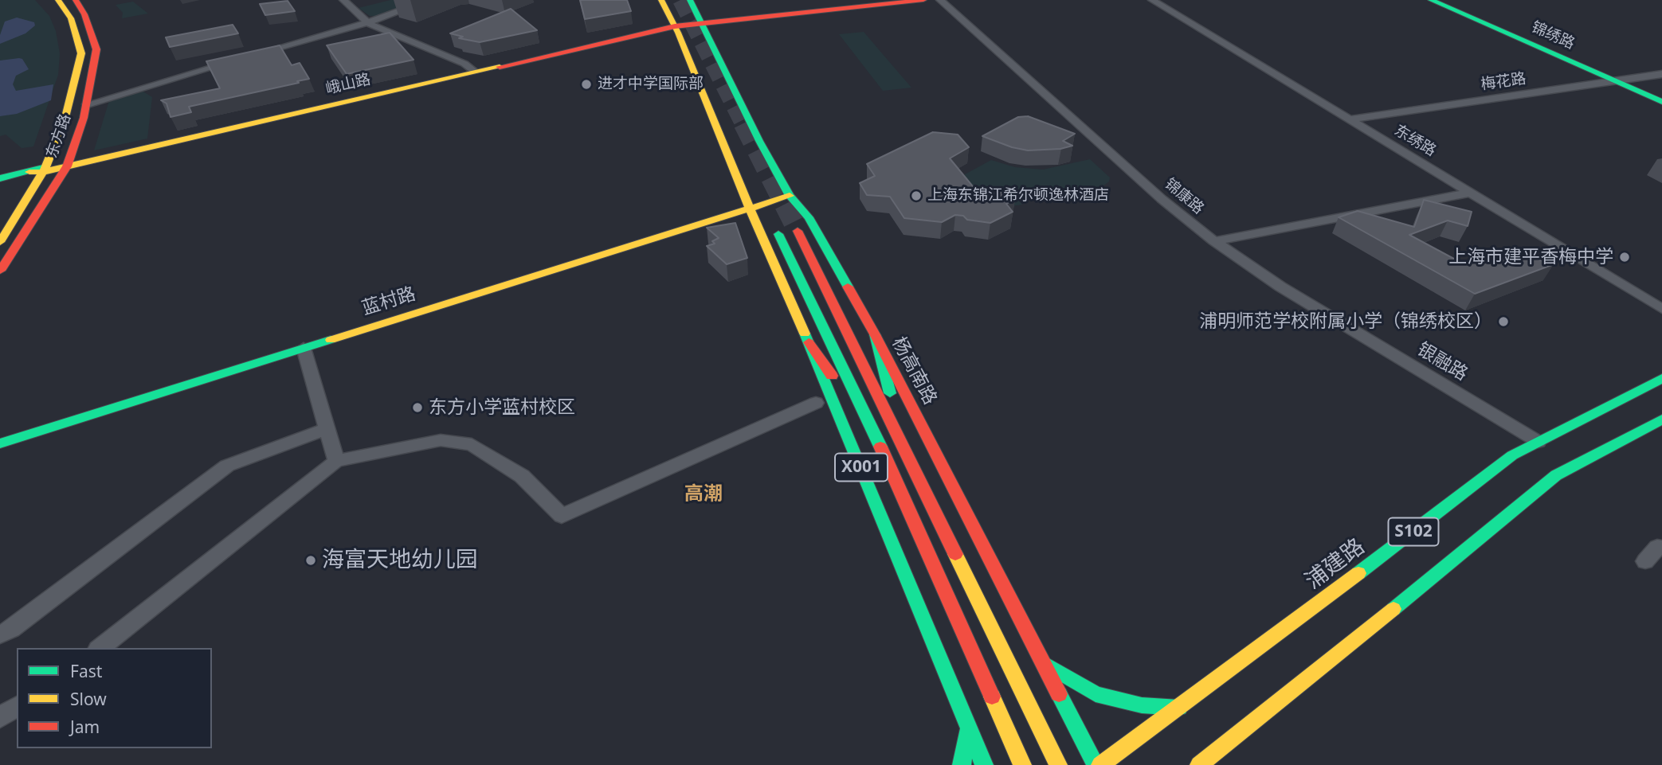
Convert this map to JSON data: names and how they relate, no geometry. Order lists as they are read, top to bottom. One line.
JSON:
{"streets":{"main road":["锦绣路","峨山路","东方路","蓝村路","杨高南路","X001","S102","浦建路"],"street":["梅花路","东绣路","锦康路","银融路"]},"crossings":[["锦绣路","梅花路"],["梅花路","东绣路"],["峨山路","东方路"],["峨山路","杨高南路"],["峨山路","X001"],["锦康路","银融路"],["蓝村路","杨高南路"],["蓝村路","X001"],["银融路","浦建路"]],"districts":["高潮"],"places":["进才中学国际部","上海东锦江希尔顿逸林酒店","上海市建平香梅中学","浦明师范学校附属小学（锦绣校区）","东方小学蓝村校区","海富天地幼儿园"],"legend":["Fast","Slow","Jam"]}
